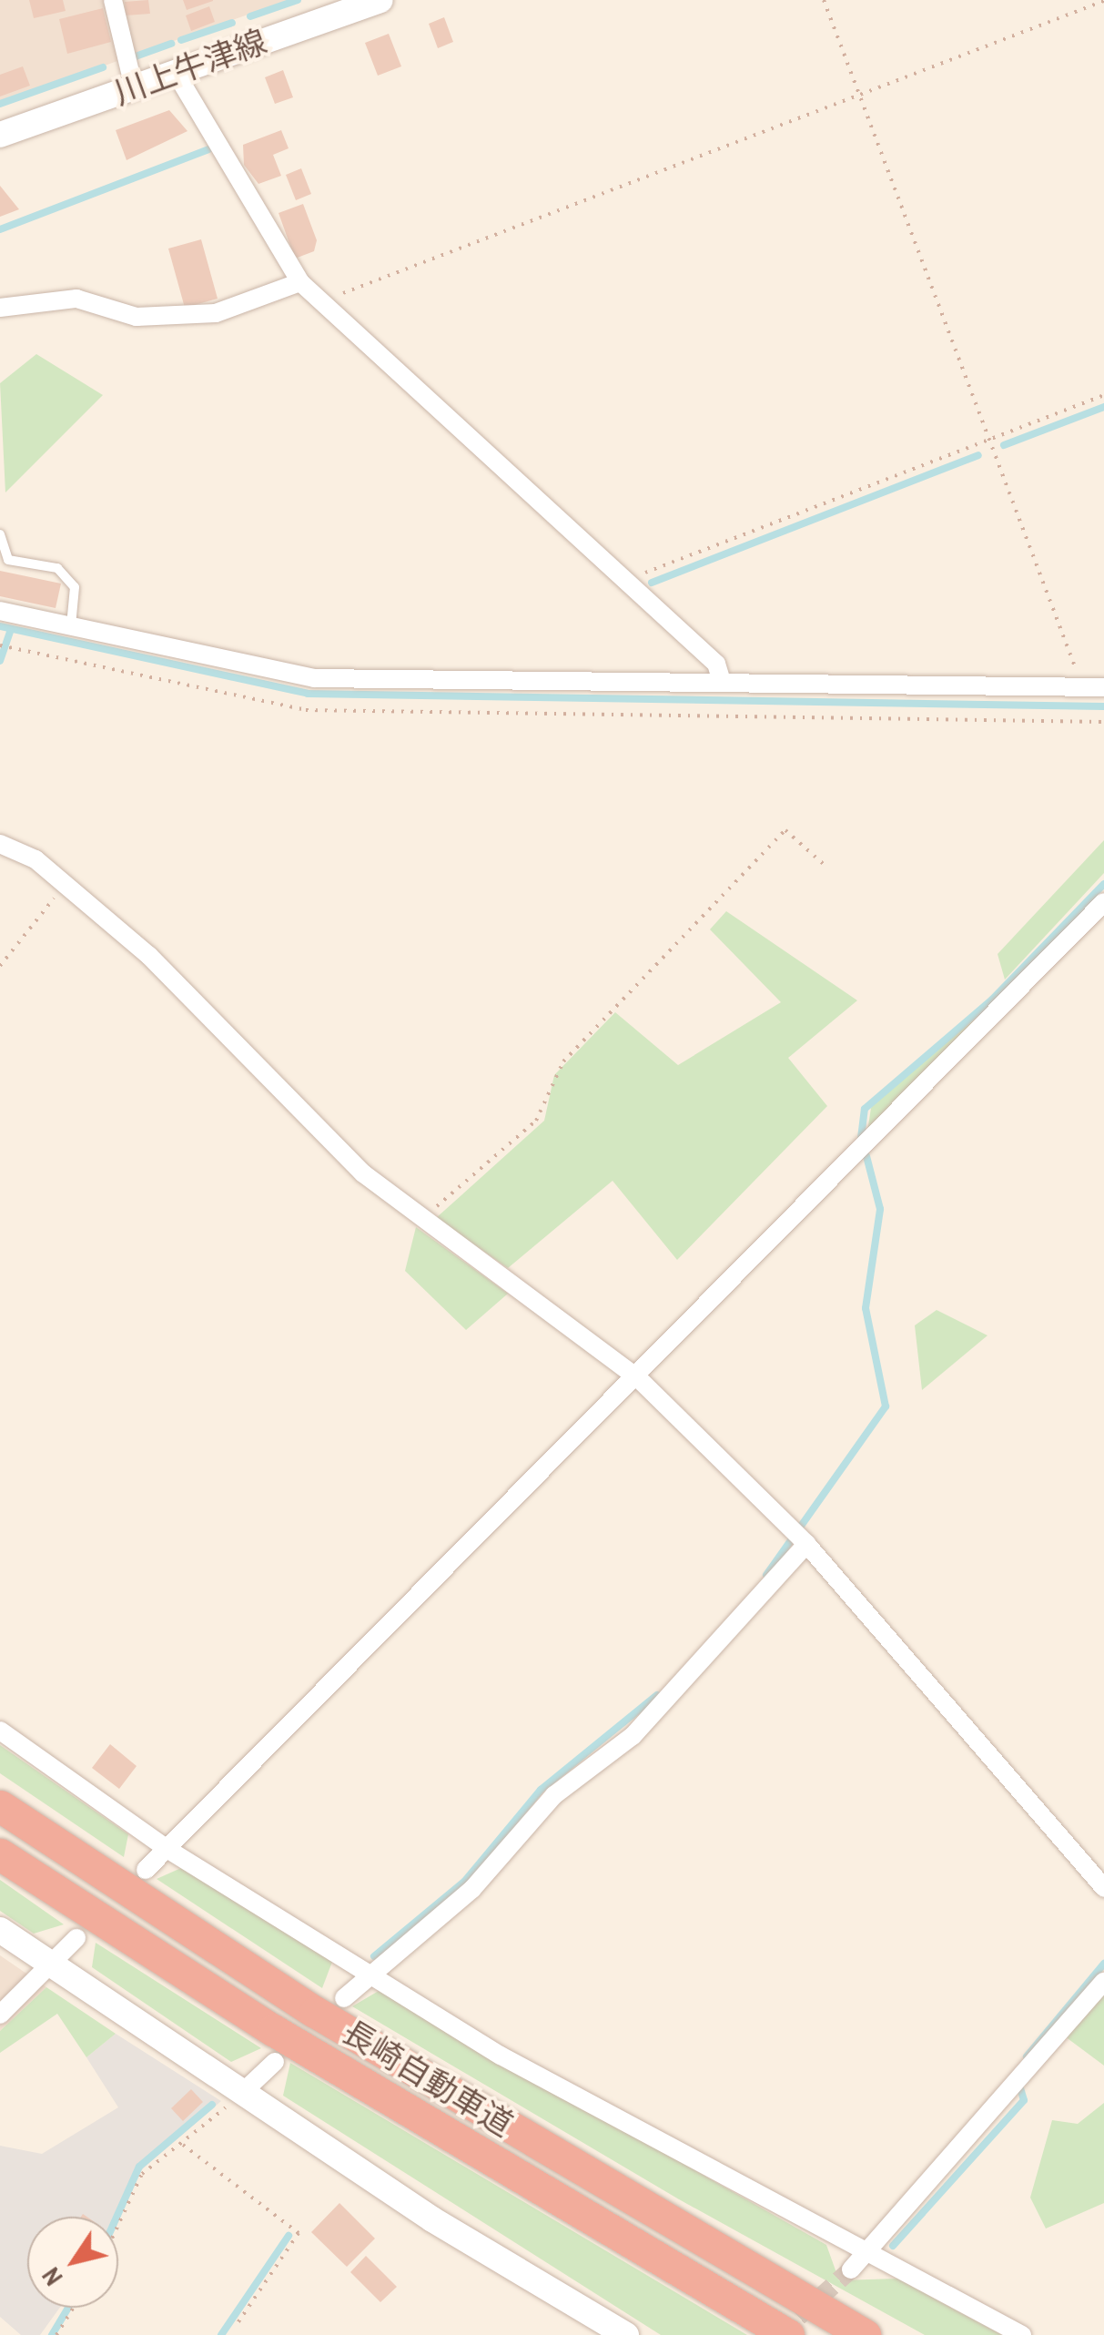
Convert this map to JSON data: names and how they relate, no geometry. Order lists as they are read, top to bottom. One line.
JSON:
{"streets":{"highway":["長崎自動車道"],"street":["川上牛津線"]},"north":"bottom left"}
